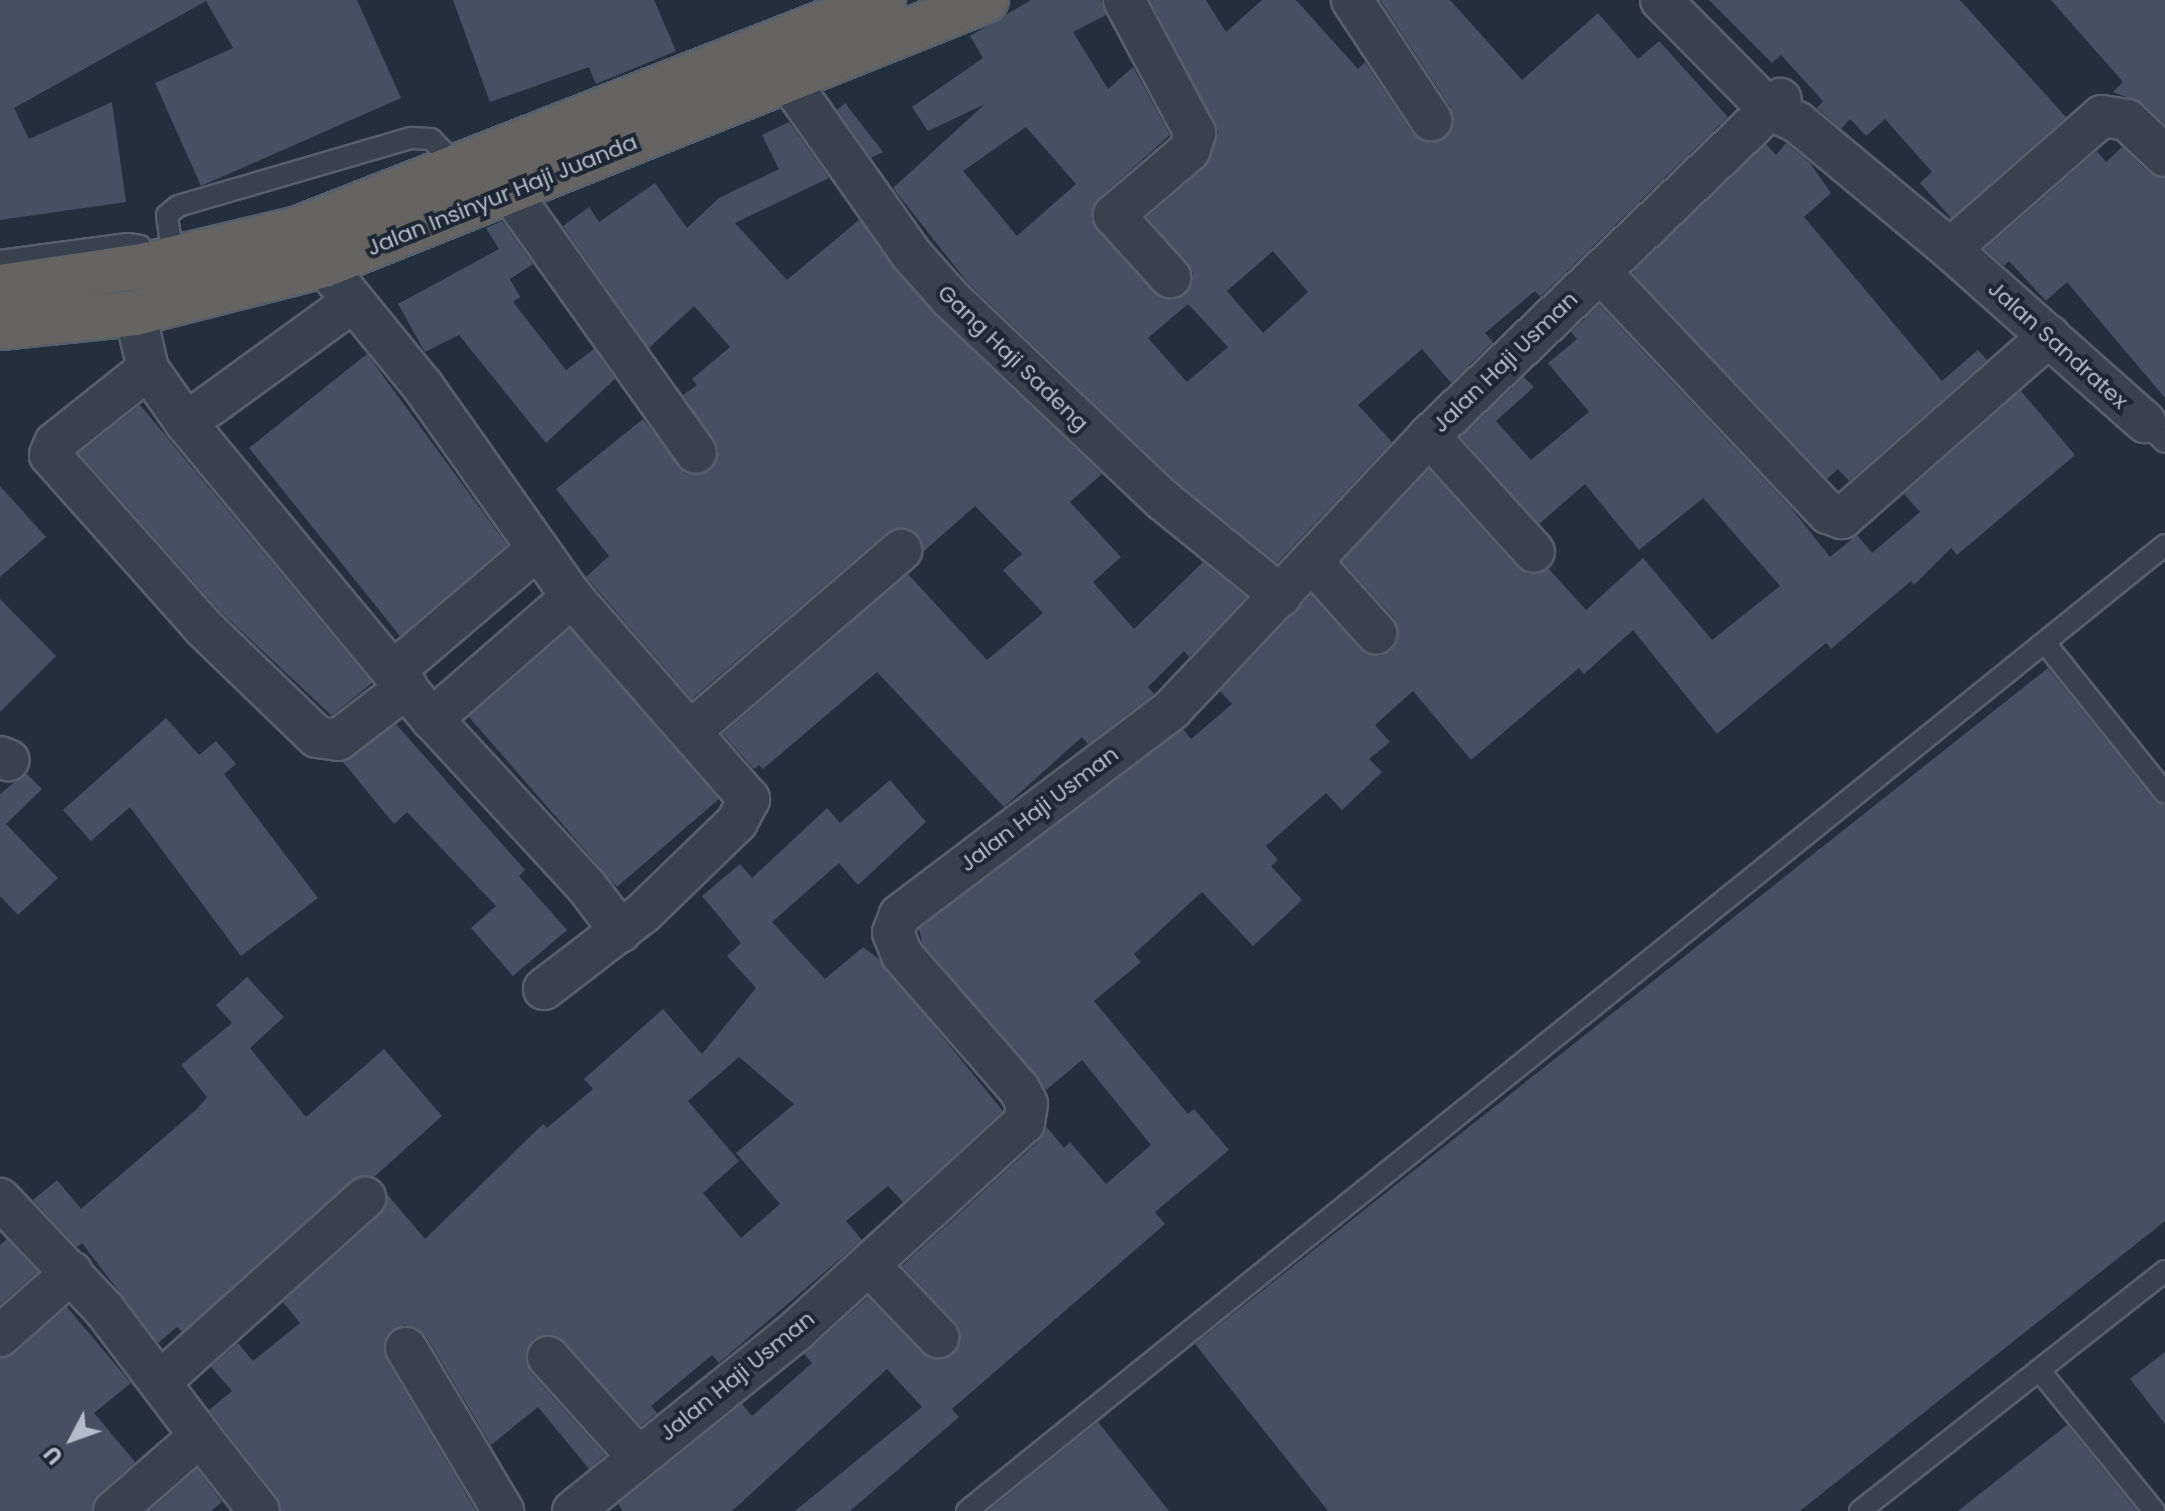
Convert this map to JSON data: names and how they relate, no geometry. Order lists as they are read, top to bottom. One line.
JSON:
{"streets":{"highway":["Jalan Insinyur Haji Juanda"],"street":["Jalan Sandratex","Gang Haji Sadeng","Jalan Haji Usman"]},"crossings":[["Jalan Insinyur Haji Juanda","Gang Haji Sadeng"],["Jalan Sandratex","Jalan Haji Usman"],["Gang Haji Sadeng","Jalan Haji Usman"]],"north":"bottom left"}
